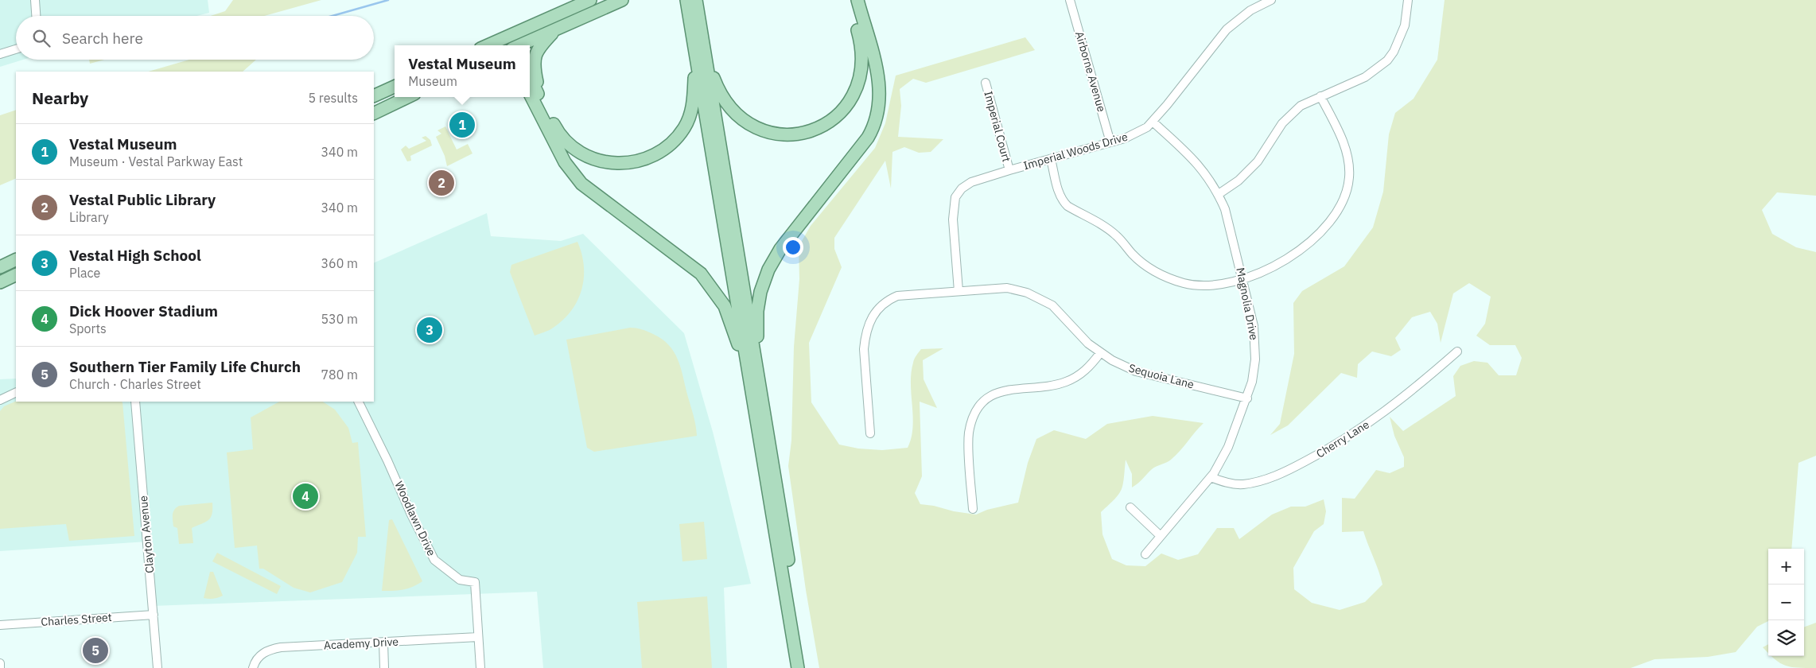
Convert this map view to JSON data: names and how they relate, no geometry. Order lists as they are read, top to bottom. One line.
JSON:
{"streets":{"street":["Airborne Avenue","Imperial Court","Imperial Woods Drive","Magnolia Drive","Sequoia Lane","Cherry Lane","Woodlawn Drive","Clayton Avenue","Charles Street","Academy Drive"]},"crossings":[["Airborne Avenue","Imperial Woods Drive"],["Imperial Court","Imperial Woods Drive"],["Imperial Woods Drive","Magnolia Drive"],["Imperial Woods Drive","Sequoia Lane"],["Magnolia Drive","Sequoia Lane"],["Magnolia Drive","Cherry Lane"],["Woodlawn Drive","Academy Drive"],["Clayton Avenue","Charles Street"]],"page":{"search":"Search here","popup":["Vestal Museum","Museum"],"heading":["Nearby","5 results"],"pins":["1","2","3","4","5"],"list":[{"mark":"1","name":"Vestal Museum","note":"Museum · Vestal Parkway East","value":"340 m"},{"mark":"2","name":"Vestal Public Library","note":"Library","value":"340 m"},{"mark":"3","name":"Vestal High School","note":"Place","value":"360 m"},{"mark":"4","name":"Dick Hoover Stadium","note":"Sports","value":"530 m"},{"mark":"5","name":"Southern Tier Family Life Church","note":"Church · Charles Street","value":"780 m"}],"map_buttons":["+","−"]}}
